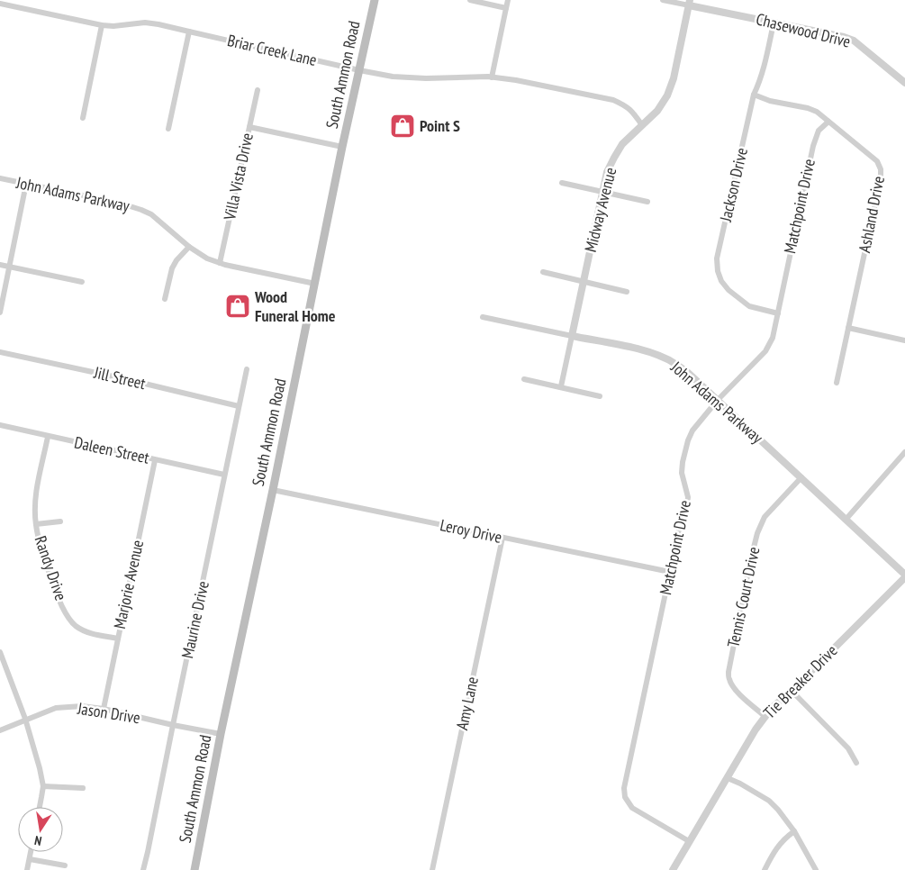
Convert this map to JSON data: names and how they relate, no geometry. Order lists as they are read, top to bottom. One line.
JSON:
{"streets":{"main road":["South Ammon Road"],"street":["Chasewood Drive","Briar Creek Lane","Villa Vista Drive","Jackson Drive","John Adams Parkway","Matchpoint Drive","Midway Avenue","Ashland Drive","Jill Street","Daleen Street","Leroy Drive","Randy Drive","Marjorie Avenue","Tennis Court Drive","Maurine Drive","Tie Breaker Drive","Amy Lane","Jason Drive"]},"crossings":[["Chasewood Drive","Jackson Drive"],["Chasewood Drive","Midway Avenue"],["Briar Creek Lane","South Ammon Road"],["Briar Creek Lane","Midway Avenue"],["South Ammon Road","John Adams Parkway"],["South Ammon Road","Leroy Drive"],["South Ammon Road","Jason Drive"],["Villa Vista Drive","John Adams Parkway"],["Jackson Drive","Matchpoint Drive"],["Jackson Drive","Ashland Drive"],["John Adams Parkway","Matchpoint Drive"],["John Adams Parkway","Midway Avenue"],["John Adams Parkway","Tennis Court Drive"],["John Adams Parkway","Tie Breaker Drive"],["Matchpoint Drive","Ashland Drive"],["Matchpoint Drive","Leroy Drive"],["Matchpoint Drive","Tie Breaker Drive"],["Jill Street","Maurine Drive"],["Daleen Street","Randy Drive"],["Daleen Street","Marjorie Avenue"],["Daleen Street","Maurine Drive"],["Leroy Drive","Amy Lane"],["Randy Drive","Marjorie Avenue"],["Marjorie Avenue","Jason Drive"],["Tennis Court Drive","Tie Breaker Drive"],["Maurine Drive","Jason Drive"]],"places":{"shop":["Point S","Wood Funeral Home"]},"north":"bottom"}
